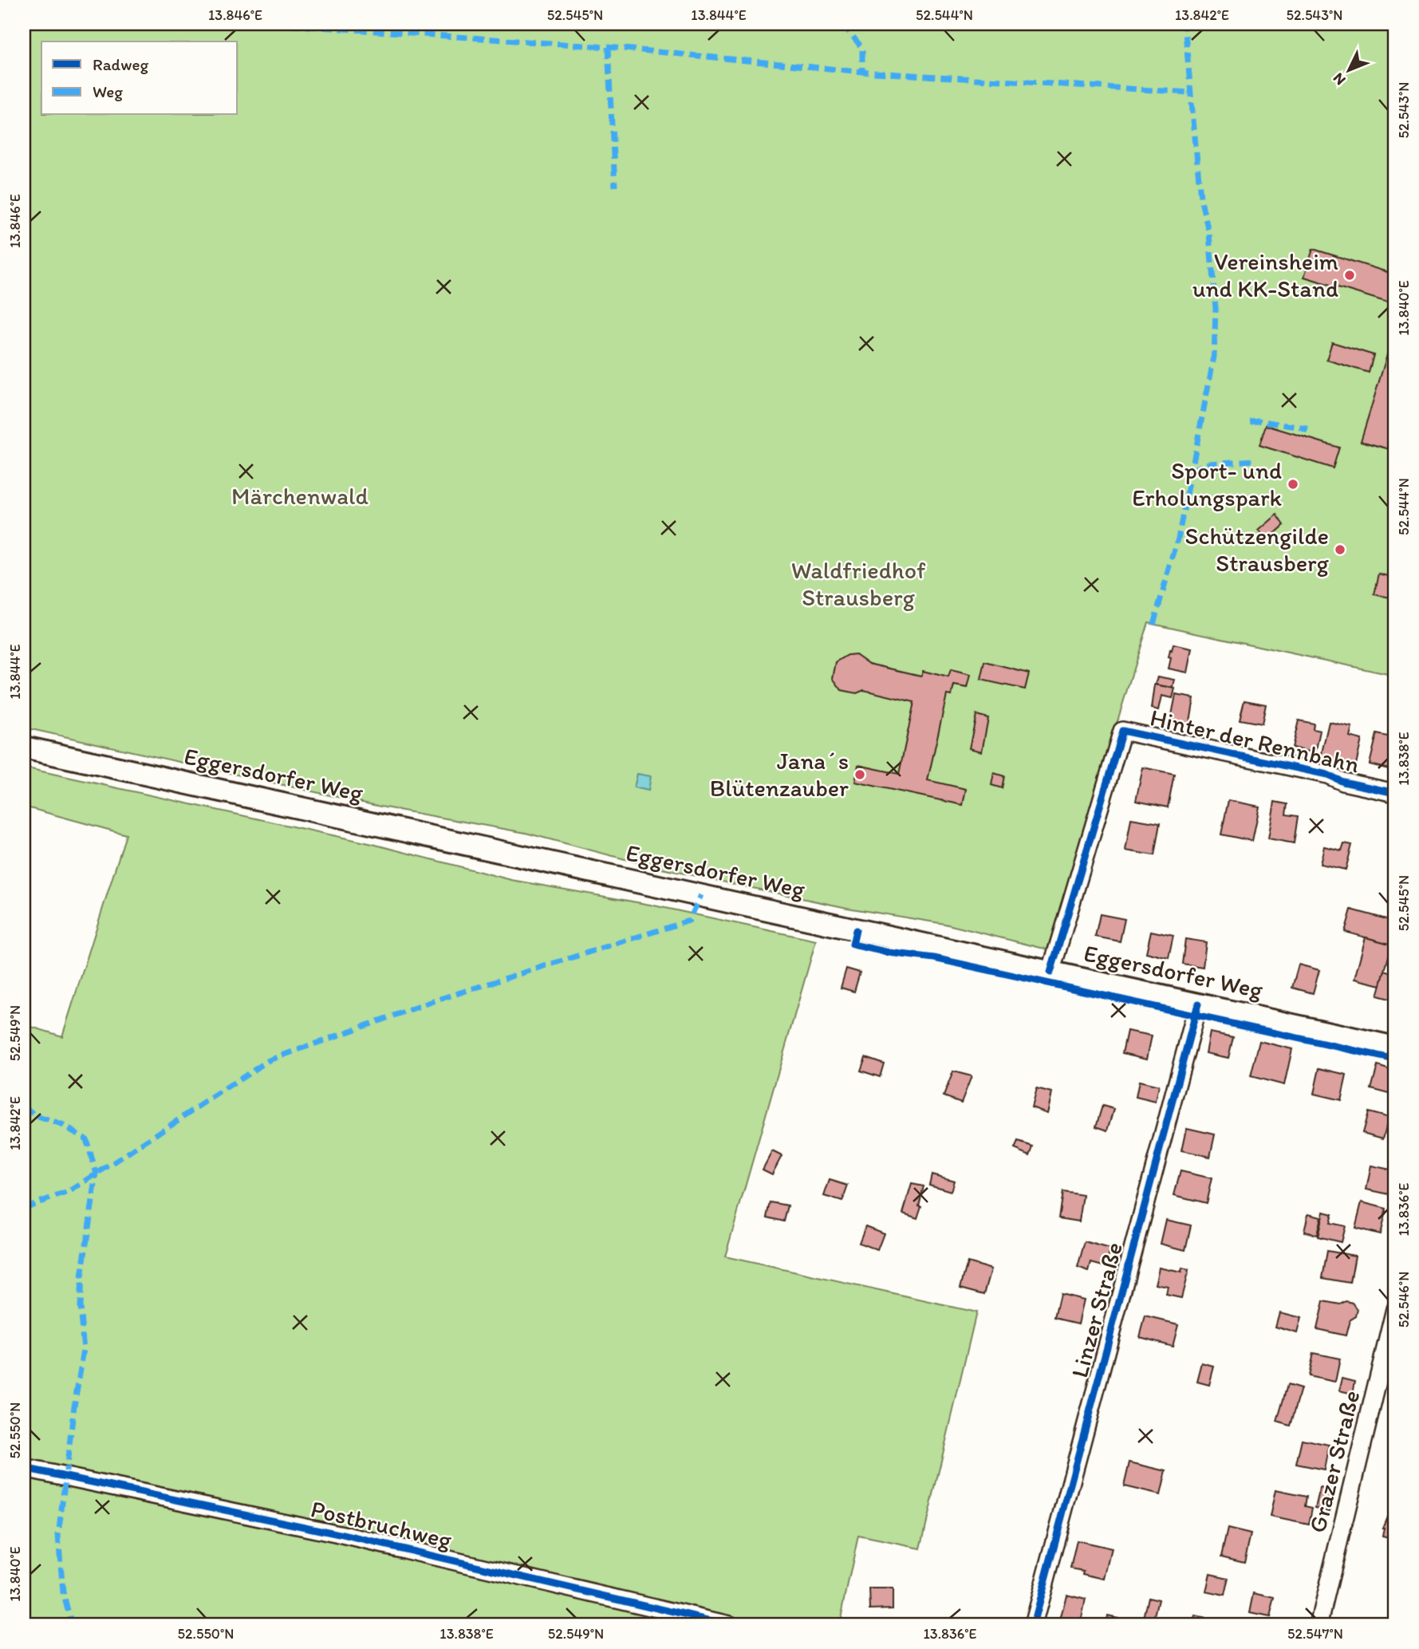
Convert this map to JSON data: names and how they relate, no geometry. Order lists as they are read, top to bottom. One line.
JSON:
{"streets":{"main road":["Eggersdorfer Weg"],"street":["Hinter der Rennbahn","Linzer Straße","Grazer Straße","Postbruchweg"]},"crossings":[["Hinter der Rennbahn","Eggersdorfer Weg"],["Eggersdorfer Weg","Linzer Straße"]],"parks":["Märchenwald","Waldfriedhof Strausberg"],"places":["Vereinsheim und KK-Stand","Sport- und Erholungspark","Schützengilde Strausberg","Jana´s Blütenzauber"],"legend":["Radweg","Weg"],"north":"bottom left","coordinates":["13.846°E","52.545°N","13.844°E","52.544°N","13.842°E","52.543°N","13.840°E","13.838°E","52.549°N","13.836°E","52.546°N","52.550°N","52.547°N"]}
